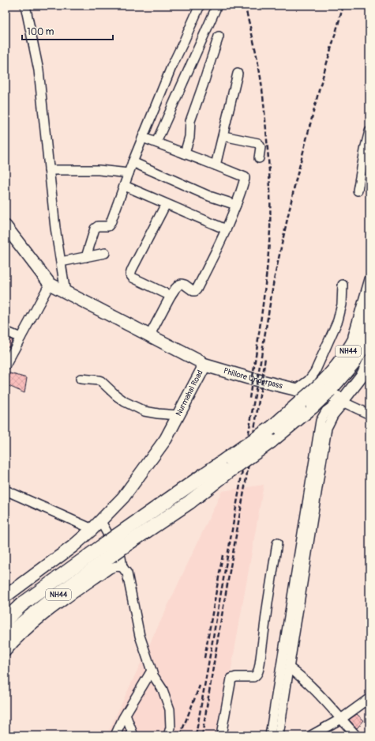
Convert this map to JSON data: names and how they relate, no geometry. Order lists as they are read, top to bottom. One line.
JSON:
{"streets":{"highway":["NH44"],"main road":["Phillore Underpass","Nurmahal Road"]},"crossings":[["NH44","Phillore Underpass"],["Phillore Underpass","Nurmahal Road"]],"scale_bar":"100 m"}
